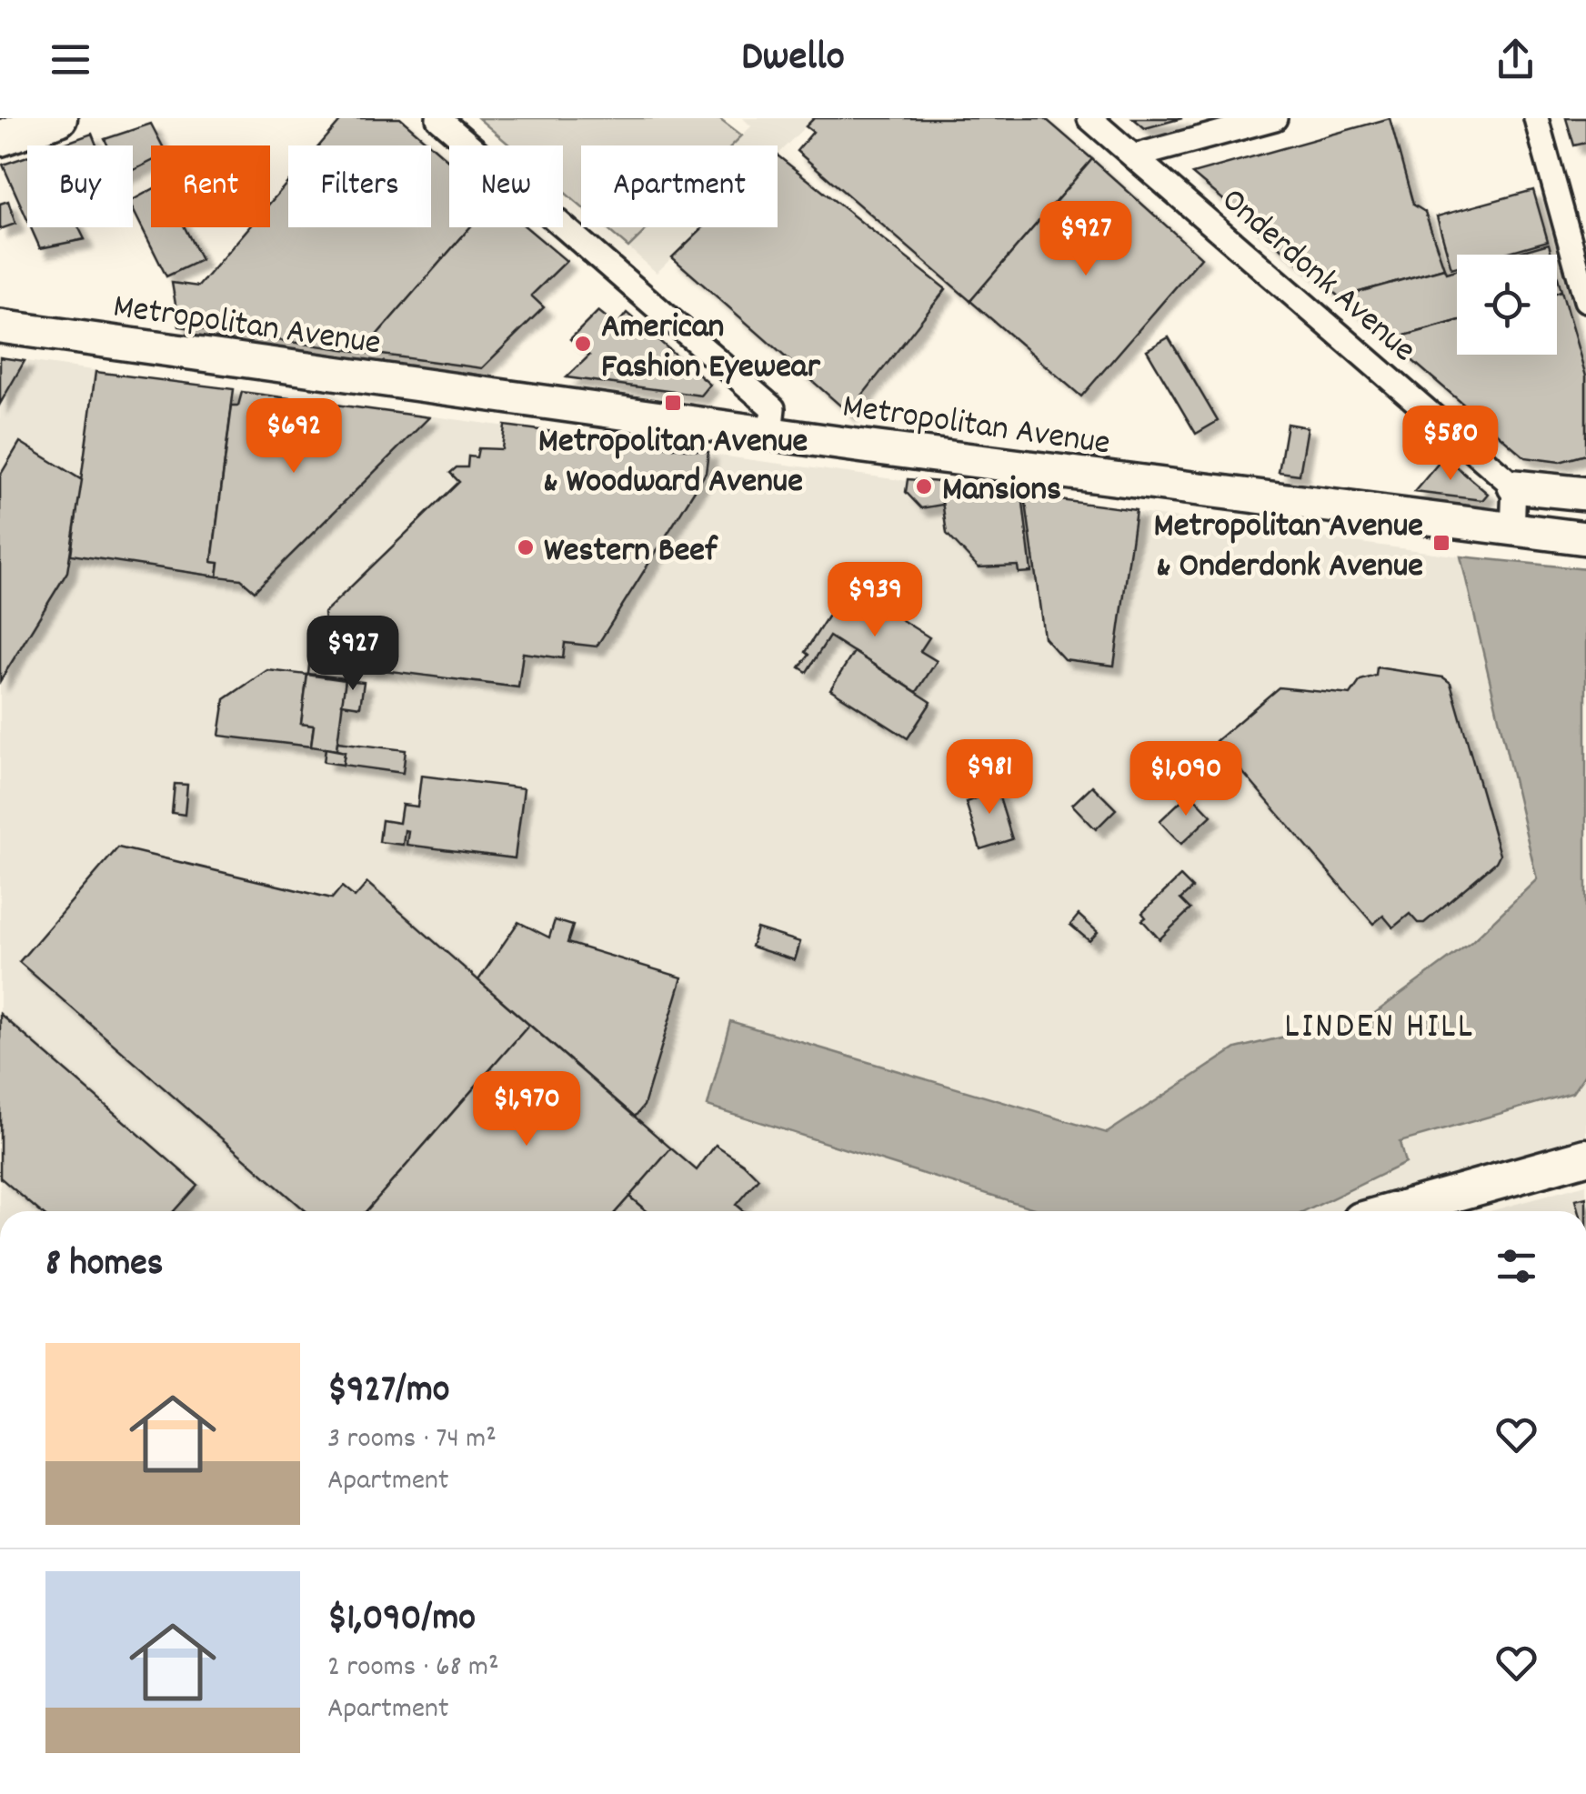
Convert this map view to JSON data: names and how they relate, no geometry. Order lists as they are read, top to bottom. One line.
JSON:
{"streets":{"main road":["Metropolitan Avenue"],"street":["Onderdonk Avenue"]},"districts":["LINDEN HILL"],"places":{"other":["American Fashion Eyewear","Mansions","Western Beef"],"transit":["Metropolitan Avenue & Woodward Avenue","Metropolitan Avenue & Onderdonk Avenue"]},"page":{"header":"Dwello","chip":["Buy","Rent","Filters","New","Apartment"],"price":["$927","$692","$580","$939","$927","$981","$1,090","$1,970"],"heading":"8 homes","list":[{"name":"$927/mo","note":"3 rooms · 74 m² · Apartment"},{"name":"$1,090/mo","note":"2 rooms · 68 m² · Apartment"}]}}
